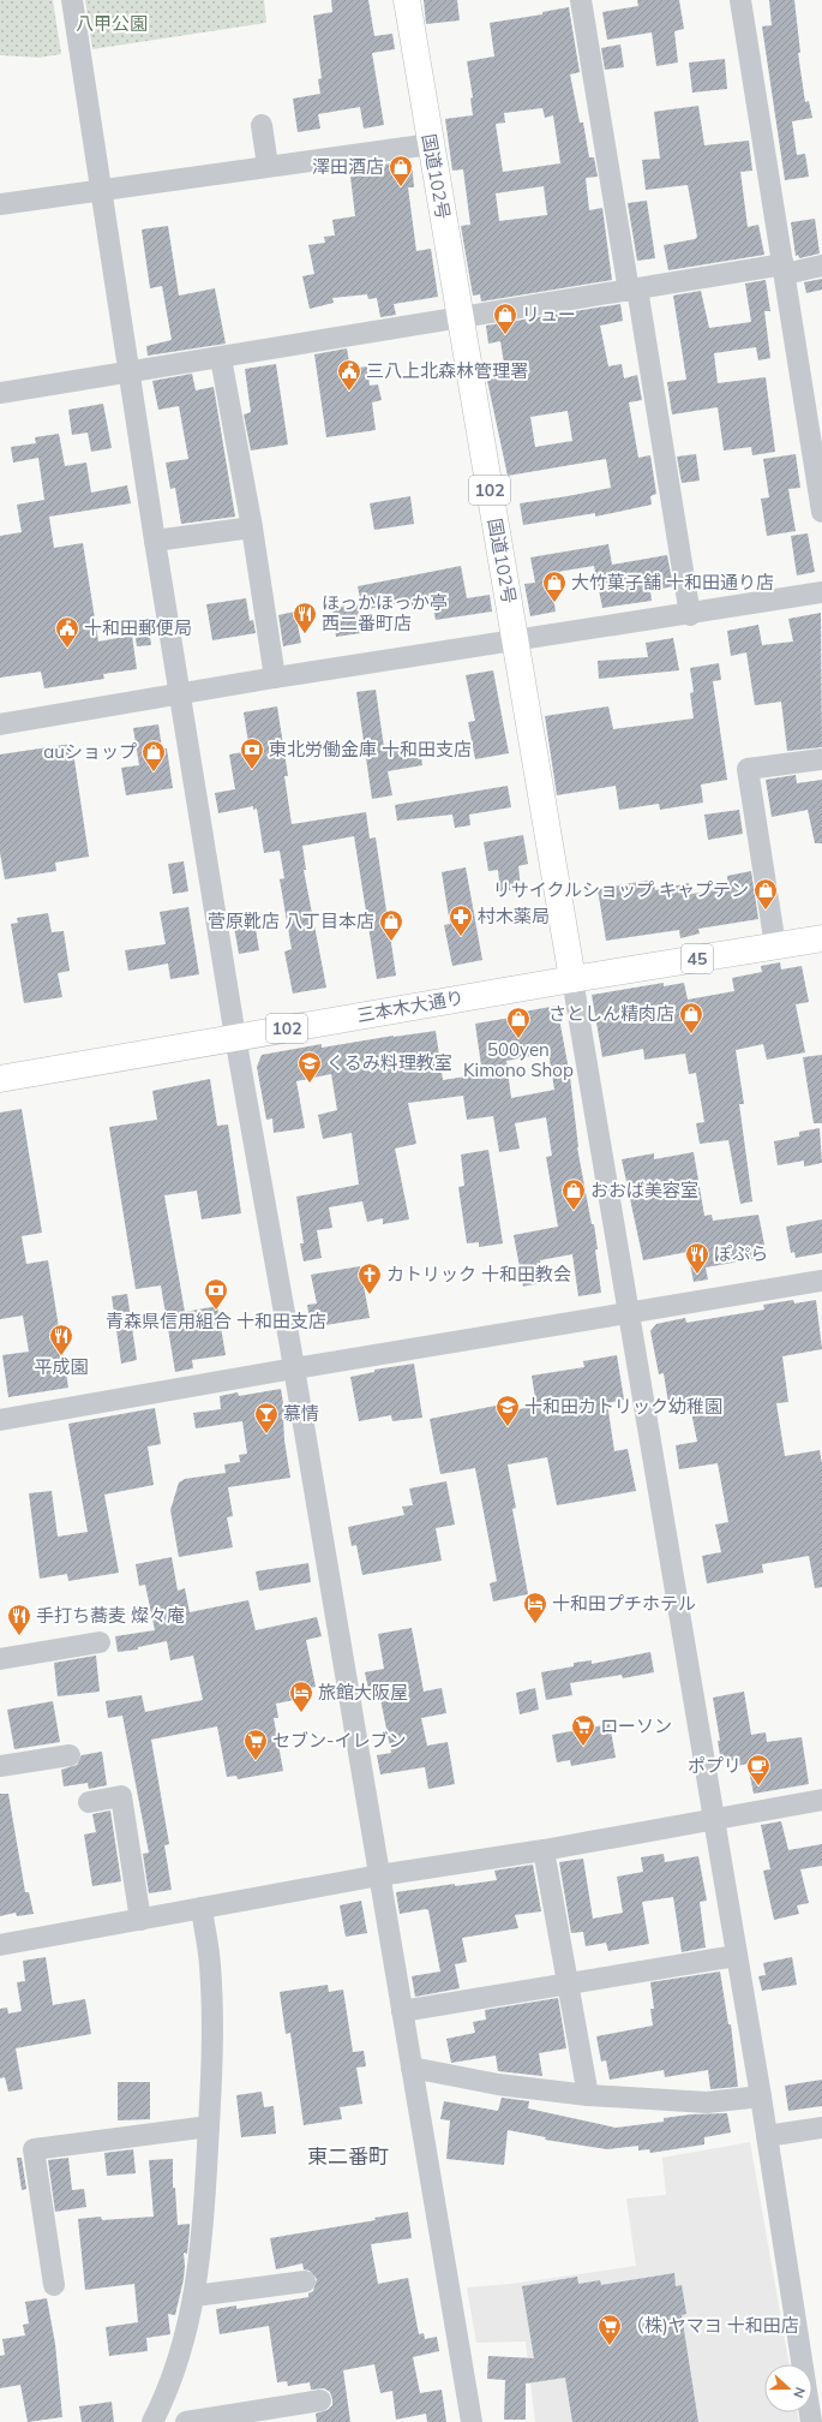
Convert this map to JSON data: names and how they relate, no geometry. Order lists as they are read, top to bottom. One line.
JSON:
{"streets":{"main road":["国道102号","102","45","三本木大通り"]},"crossings":[["国道102号","三本木大通り"]],"districts":["東二番町"],"parks":["八甲公園"],"places":{"shop":["澤田酒店","リュー","大竹菓子舗 十和田通り店","auショップ","リサイクルショップ キャプテン","菅原靴店 八丁目本店","さとしん精肉店","500yen Kimono Shop","おおば美容室"],"public building":["三八上北森林管理署","十和田郵便局"],"restaurant":["ほっかほっか亭 西二番町店","ぽぷら","平成園","手打ち蕎麦 燦々庵"],"bank":["東北労働金庫 十和田支店","青森県信用組合 十和田支店"],"pharmacy":["村木薬局"],"school or university":["くるみ料理教室","十和田カトリック幼稚園"],"church":["カトリック 十和田教会"],"bar":["慕情"],"hotel":["十和田プチホテル","旅館大阪屋"],"supermarket":["ローソン","セブン-イレブン","（株)ヤマヨ 十和田店"],"cafe":["ポプリ"]},"north":"right"}
